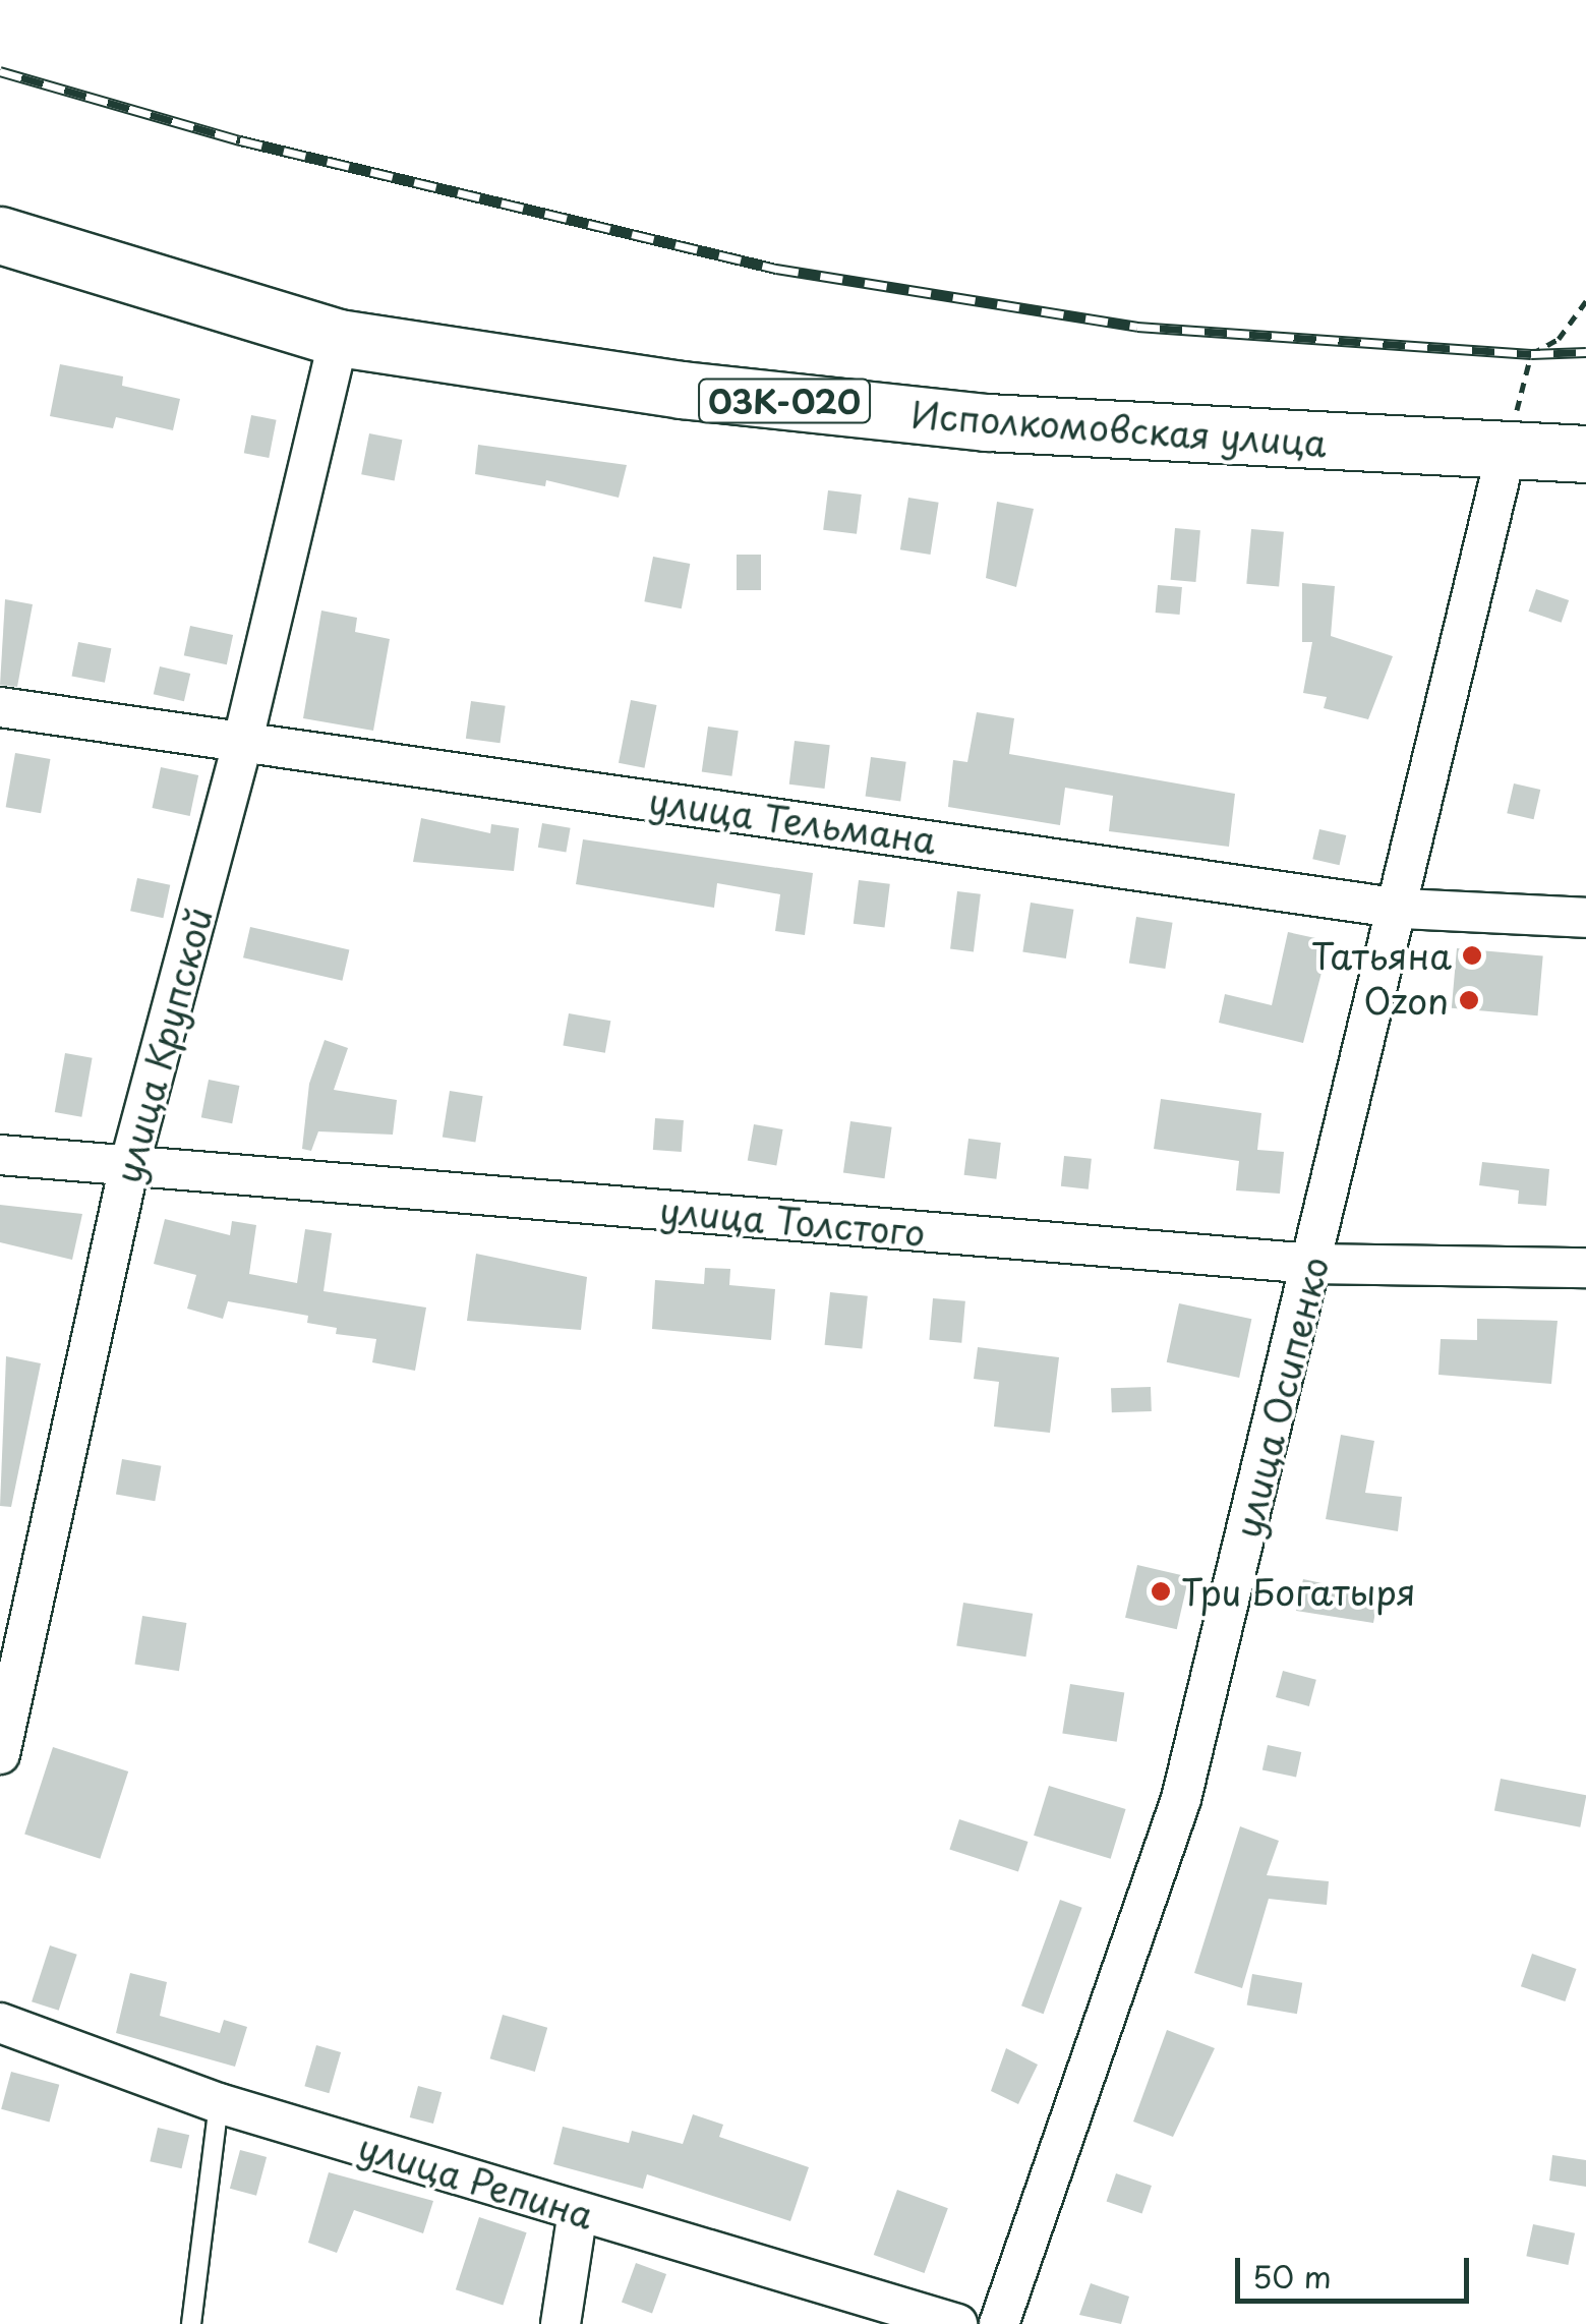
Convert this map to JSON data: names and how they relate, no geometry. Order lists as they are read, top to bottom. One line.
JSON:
{"streets":{"main road":["03К-020","Исполкомовская улица"],"street":["улица Тельмана","улица Крупской","улица Толстого","улица Осипенко","улица Репина"]},"crossings":[["Исполкомовская улица","улица Крупской"],["Исполкомовская улица","улица Осипенко"],["улица Тельмана","улица Крупской"],["улица Тельмана","улица Осипенко"],["улица Крупской","улица Толстого"],["улица Толстого","улица Осипенко"]],"places":["Татьяна","Ozon","Три Богатыря"],"scale_bar":"50 m"}
